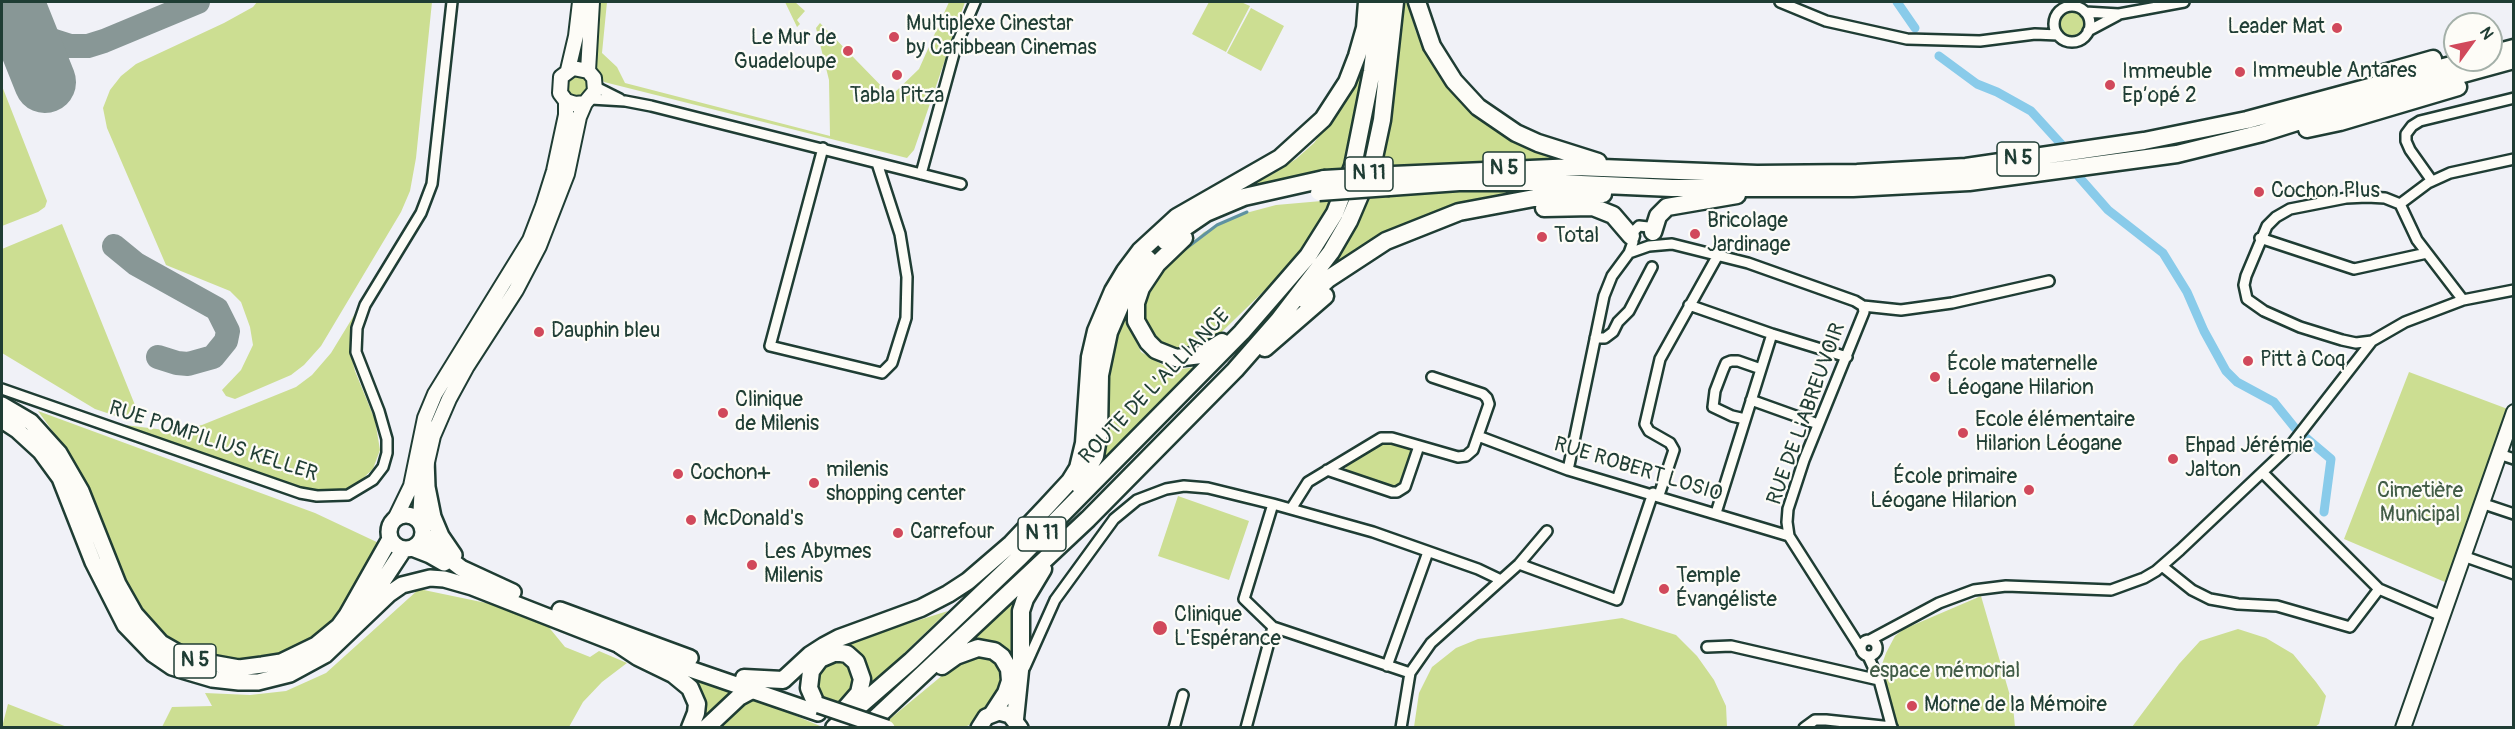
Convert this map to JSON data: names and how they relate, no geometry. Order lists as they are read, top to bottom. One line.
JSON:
{"streets":{"highway":["N 5","N 11","ROUTE DE L'ALLIANCE"],"street":["RUE DE L'ABREUVOIR","RUE POMPILIUS KELLER","RUE ROBERT LOSIO"]},"crossings":[["RUE DE L'ABREUVOIR","RUE ROBERT LOSIO"]],"parks":["Cimetière Municipal","espace mémorial"],"places":["Leader Mat","Multiplexe Cinestar by Caribbean Cinemas","Le Mur de Guadeloupe","Immeuble Antares","Tabla Pitza","Immeuble Ep’opé 2","Cochon Plus","Bricolage Jardinage","Total","Dauphin bleu","Pitt à Coq","École maternelle Léogane Hilarion","Clinique de Milenis","Ecole élémentaire Hilarion Léogane","Ehpad Jérémie Jalton","Cochon+","milenis shopping center","École primaire Léogane Hilarion","McDonald's","Carrefour","Les Abymes Milenis","Temple Évangéliste","Clinique L'Espérance","Morne de la Mémoire"],"north":"top right"}
